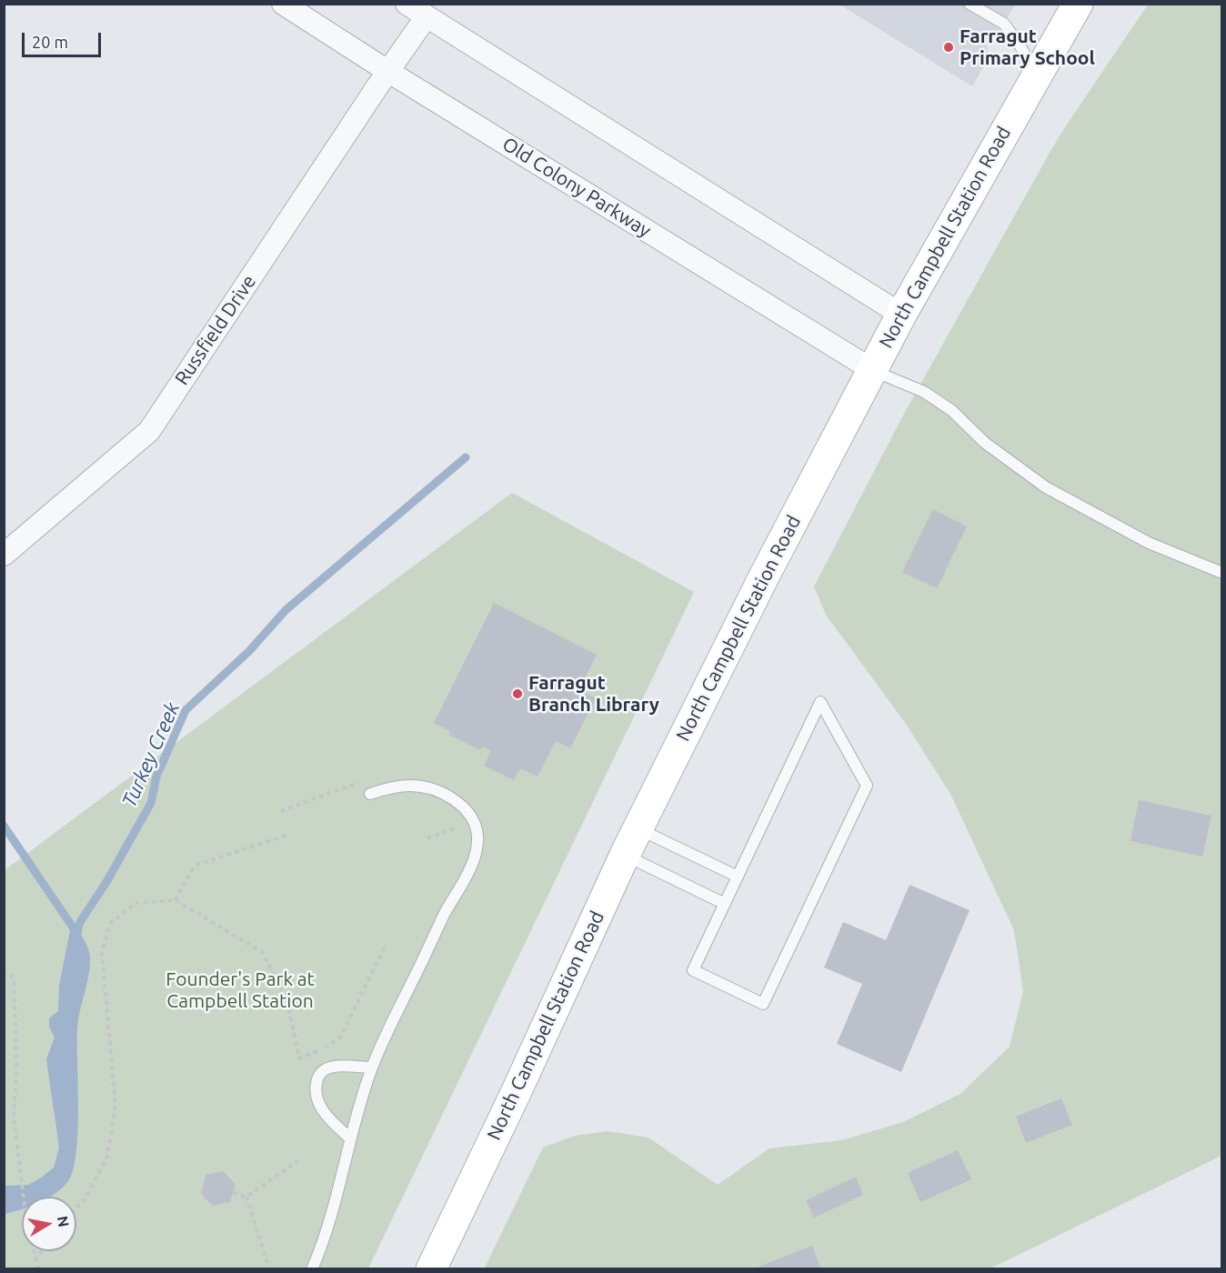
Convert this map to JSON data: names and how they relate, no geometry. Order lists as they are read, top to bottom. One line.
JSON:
{"streets":{"main road":["North Campbell Station Road"],"street":["Old Colony Parkway","Russfield Drive"]},"crossings":[["Old Colony Parkway","North Campbell Station Road"],["Old Colony Parkway","Russfield Drive"]],"water":["Turkey Creek"],"parks":["Founder's Park at Campbell Station"],"places":["Farragut Primary School","Farragut Branch Library"],"scale_bar":"20 m","north":"right"}
